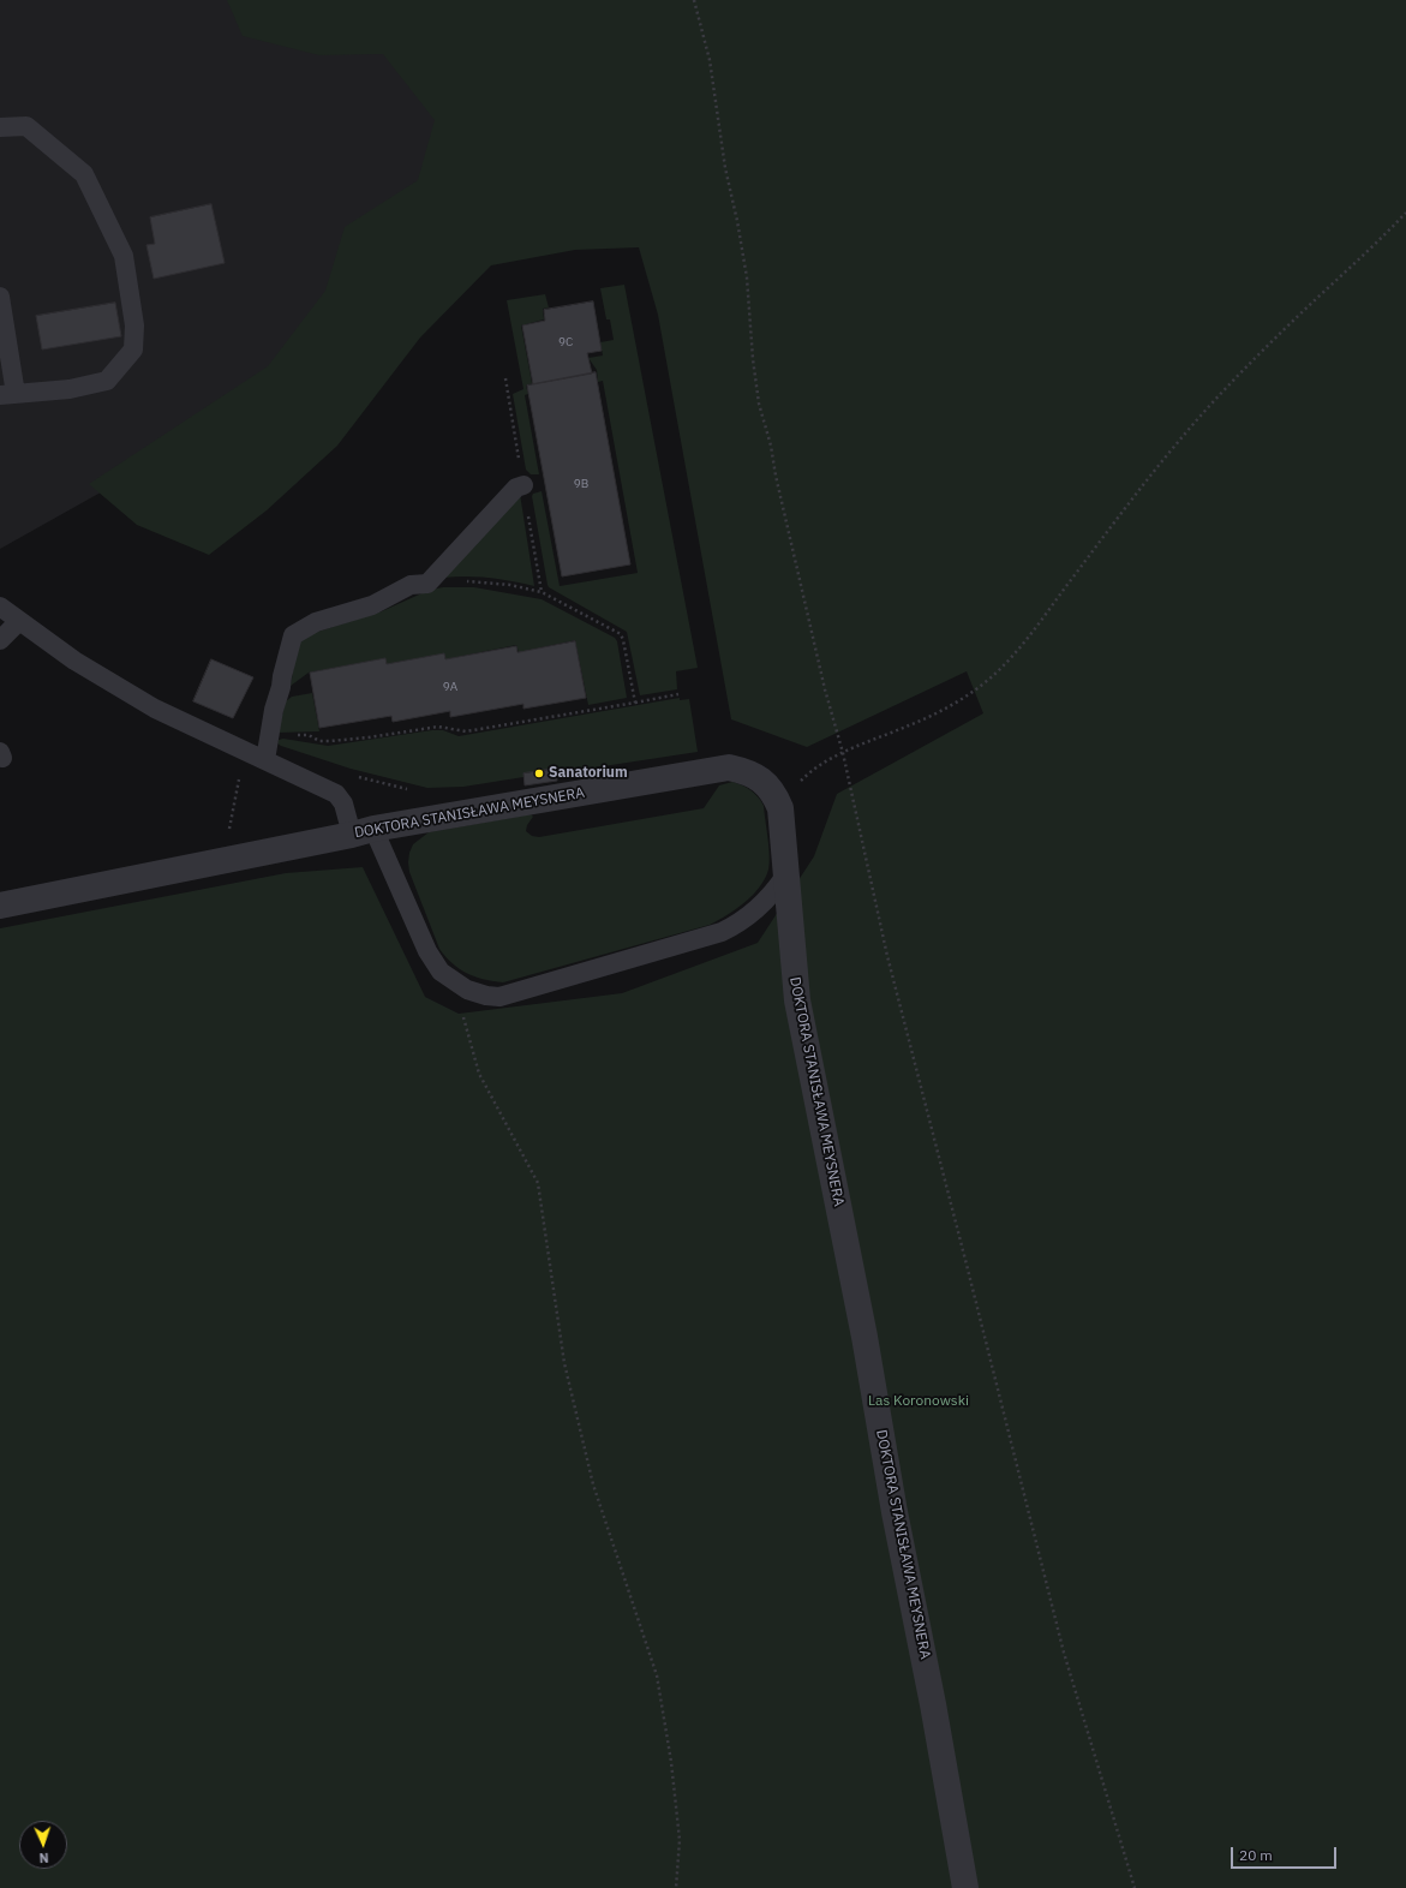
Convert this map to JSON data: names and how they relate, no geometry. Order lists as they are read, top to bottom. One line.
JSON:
{"streets":{"street":["DOKTORA STANISŁAWA MEYSNERA"]},"parks":["Las Koronowski"],"places":["Sanatorium"],"house_numbers":["9C","9B","9A"],"scale_bar":"20 m","north":"bottom"}
